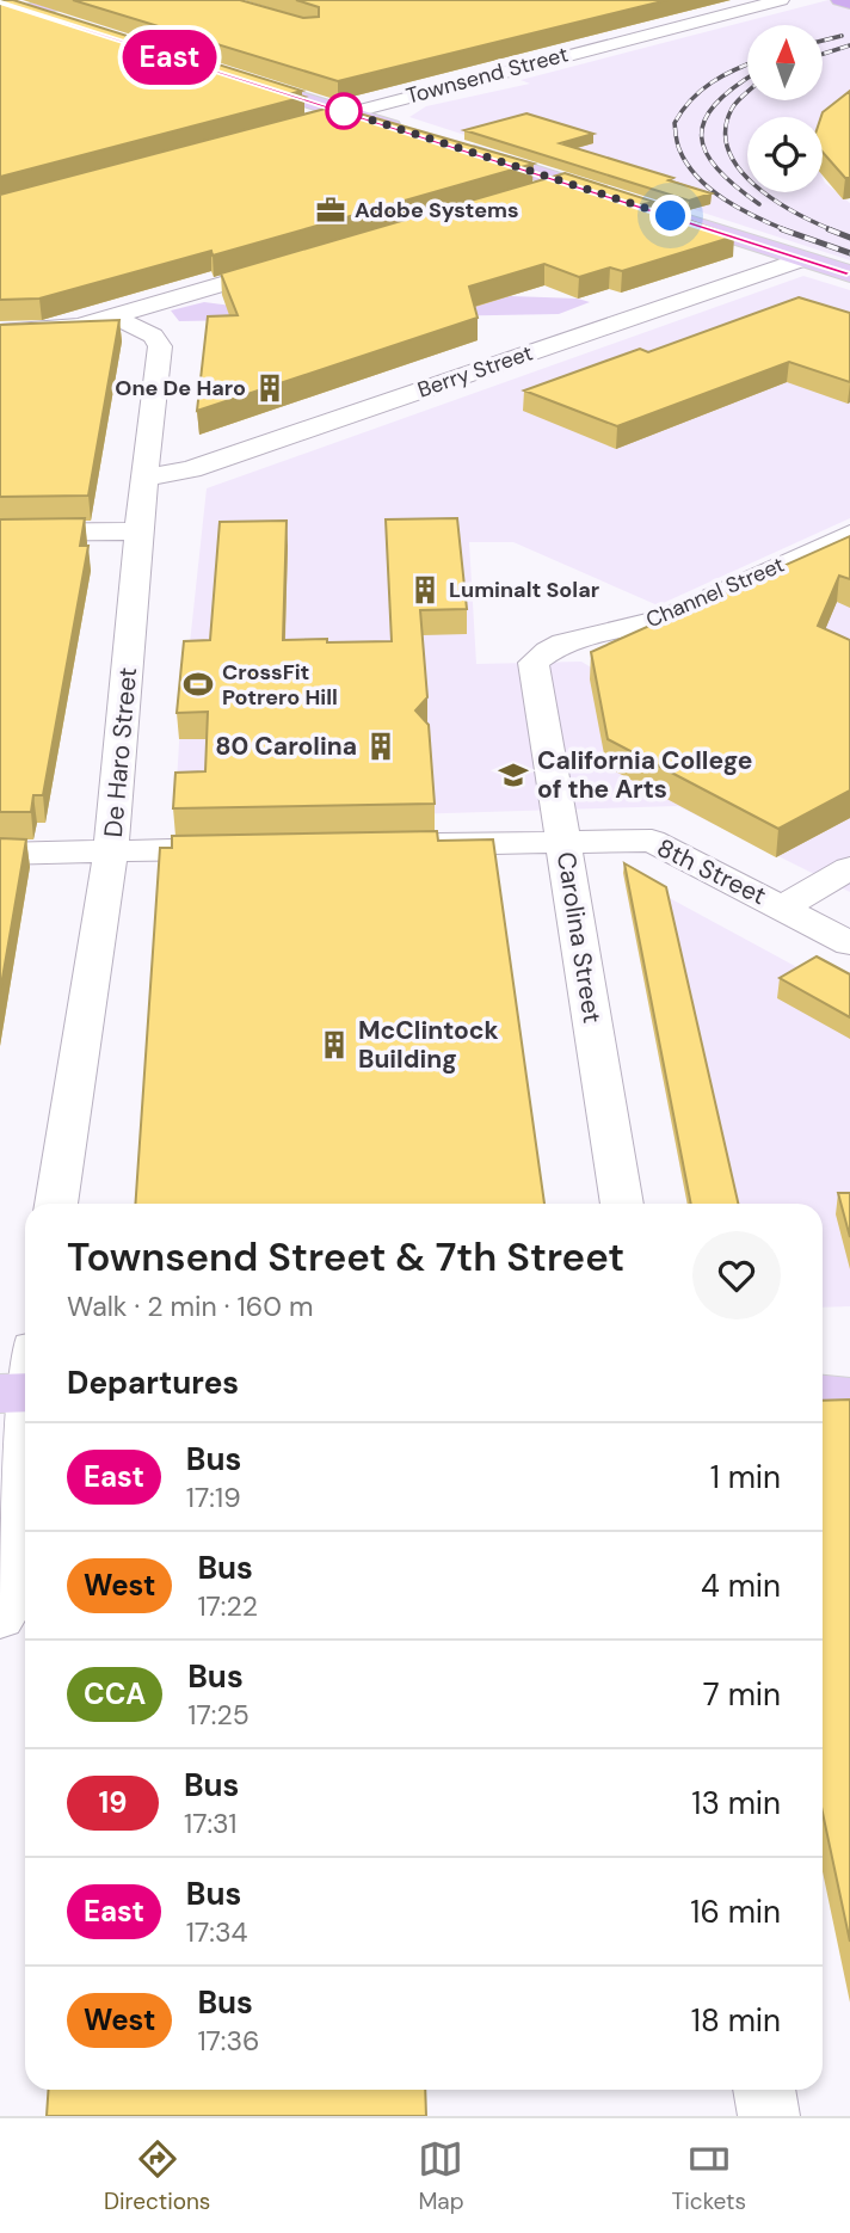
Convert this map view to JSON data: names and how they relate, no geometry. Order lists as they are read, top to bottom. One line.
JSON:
{"streets":{"street":["Townsend Street","Berry Street","Channel Street","De Haro Street","8th Street","Carolina Street"]},"crossings":[["Berry Street","De Haro Street"],["Channel Street","Carolina Street"],["8th Street","Carolina Street"]],"places":{"office":["Adobe Systems"],"building":["One De Haro","Luminalt Solar","80 Carolina","McClintock Building"],"sports":["CrossFit Potrero Hill"],"school or university":["California College of the Arts"]},"lines":["bus line East"],"north":"top","page":{"on_map":"East","heading":[["Townsend Street & 7th Street","Walk · 2 min · 160 m"],"Departures"],"list":[{"mark":"East","name":"Bus","note":"17:19","value":"1 min"},{"mark":"West","name":"Bus","note":"17:22","value":"4 min"},{"mark":"CCA","name":"Bus","note":"17:25","value":"7 min"},{"mark":"19","name":"Bus","note":"17:31","value":"13 min"},{"mark":"East","name":"Bus","note":"17:34","value":"16 min"},{"mark":"West","name":"Bus","note":"17:36","value":"18 min"}],"tabs":["Directions","Map","Tickets"]}}
